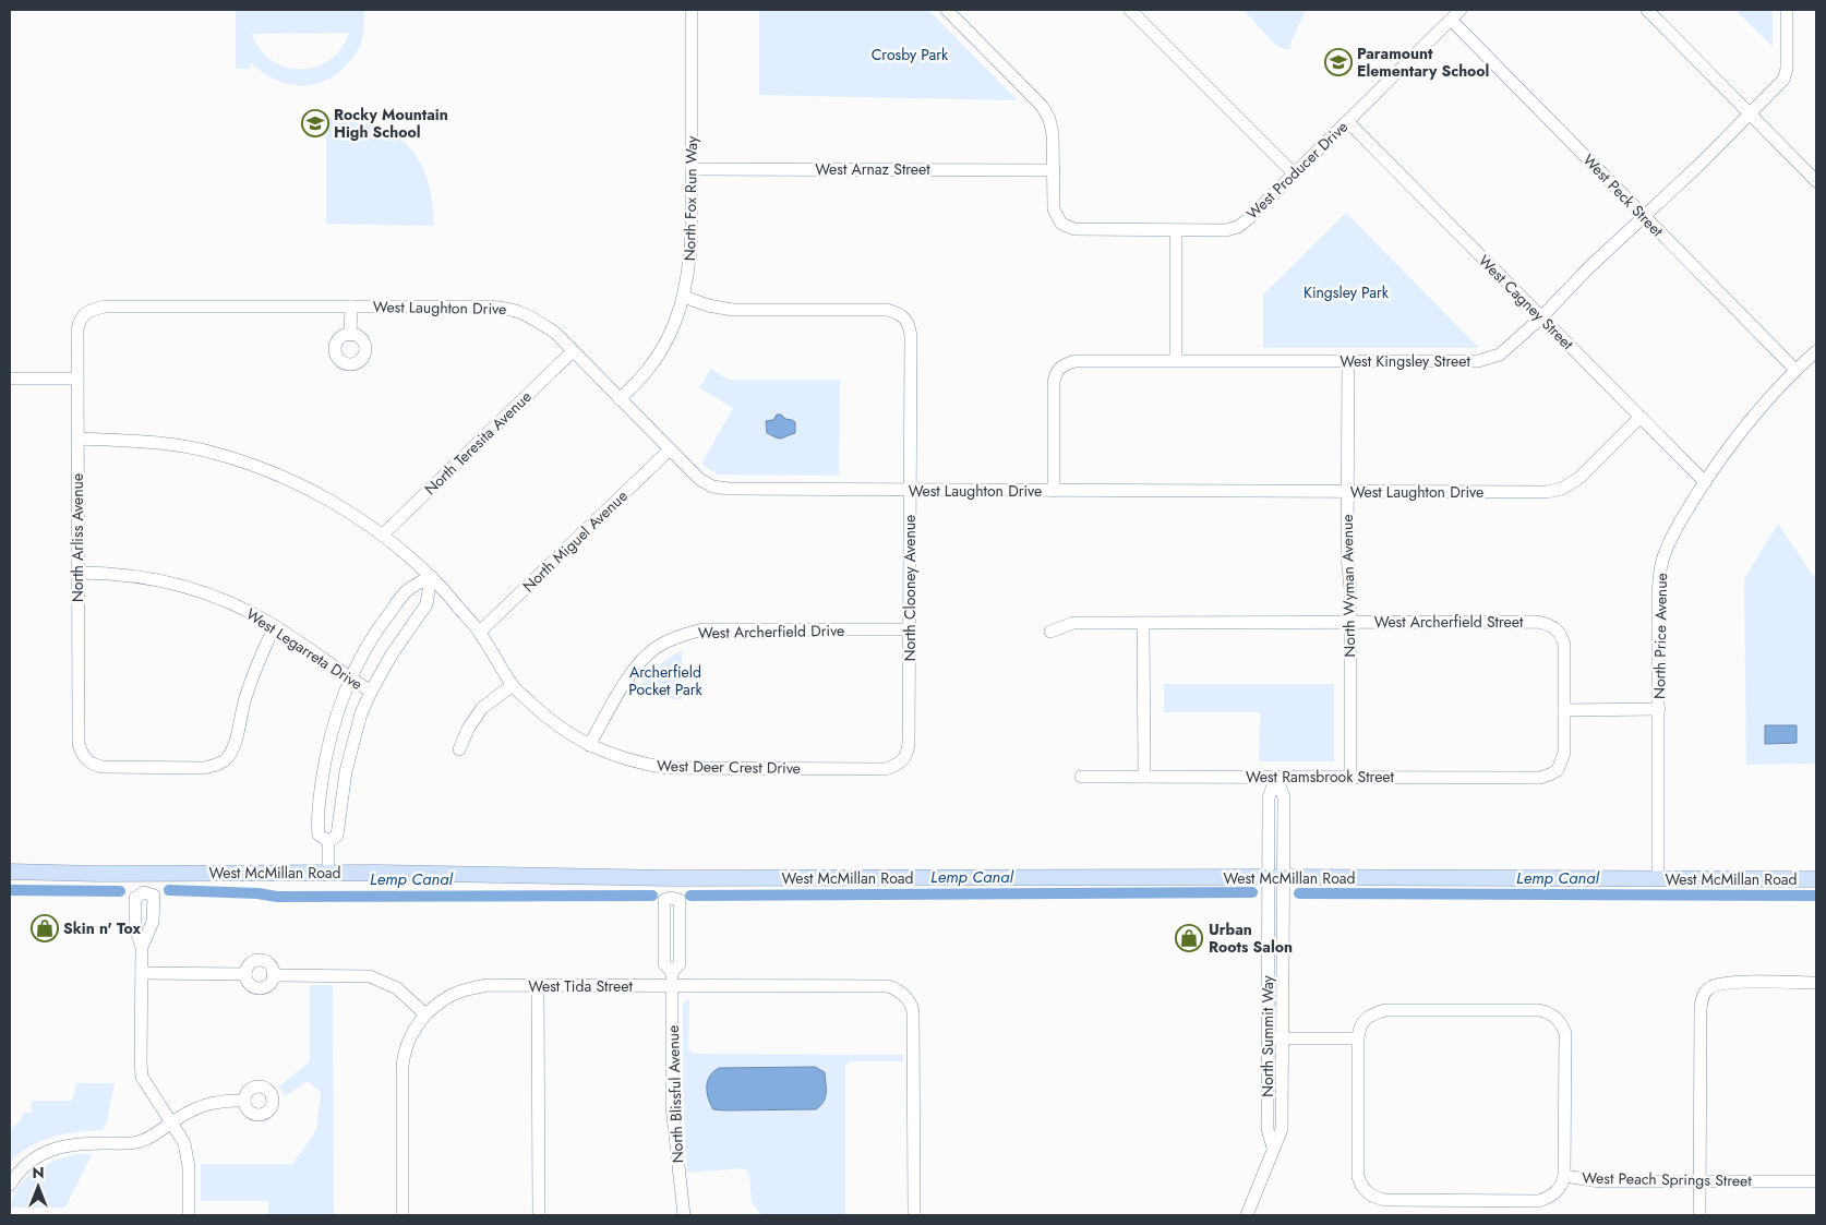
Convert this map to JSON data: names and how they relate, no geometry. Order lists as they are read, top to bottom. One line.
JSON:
{"streets":{"main road":["West McMillan Road"],"street":["West Arnaz Street","West Producer Drive","West Peck Street","North Fox Run Way","West Cagney Street","West Laughton Drive","West Kingsley Street","North Teresita Avenue","North Arliss Avenue","North Miguel Avenue","North Wyman Avenue","North Clooney Avenue","West Archerfield Street","West Archerfield Drive","North Price Avenue","West Legarreta Drive","West Deer Crest Drive","West Ramsbrook Street","West Tida Street","North Summit Way","North Blissful Avenue","West Peach Springs Street"]},"crossings":[["West Arnaz Street","West Producer Drive"],["West Arnaz Street","North Fox Run Way"],["West Producer Drive","West Peck Street"],["West Producer Drive","West Cagney Street"],["West Peck Street","West Kingsley Street"],["West Peck Street","North Price Avenue"],["North Fox Run Way","West Laughton Drive"],["North Fox Run Way","North Clooney Avenue"],["West Cagney Street","West Laughton Drive"],["West Cagney Street","West Kingsley Street"],["West Cagney Street","North Price Avenue"],["West Laughton Drive","West Kingsley Street"],["West Laughton Drive","North Teresita Avenue"],["West Laughton Drive","North Arliss Avenue"],["West Laughton Drive","North Miguel Avenue"],["West Laughton Drive","North Wyman Avenue"],["West Laughton Drive","North Clooney Avenue"],["West Kingsley Street","North Wyman Avenue"],["North Teresita Avenue","West Deer Crest Drive"],["North Arliss Avenue","West Legarreta Drive"],["North Arliss Avenue","West Deer Crest Drive"],["North Miguel Avenue","West Deer Crest Drive"],["North Wyman Avenue","West Archerfield Street"],["North Wyman Avenue","West Ramsbrook Street"],["North Clooney Avenue","West Archerfield Drive"],["North Clooney Avenue","West Deer Crest Drive"],["West Archerfield Street","West Ramsbrook Street"],["West Archerfield Drive","West Deer Crest Drive"],["North Price Avenue","West McMillan Road"],["West Ramsbrook Street","North Summit Way"],["West McMillan Road","North Summit Way"],["West McMillan Road","North Blissful Avenue"],["West Tida Street","North Blissful Avenue"]],"water":["Lemp Canal"],"parks":["Crosby Park","Kingsley Park","Archerfield Pocket Park"],"places":{"school or university":["Paramount Elementary School","Rocky Mountain High School"],"shop":["Skin n' Tox","Urban Roots Salon"]},"north":"top"}
